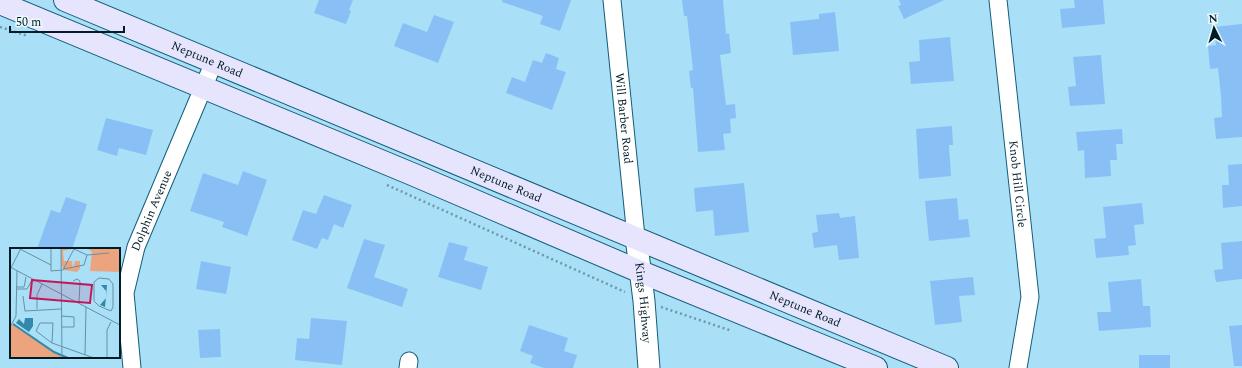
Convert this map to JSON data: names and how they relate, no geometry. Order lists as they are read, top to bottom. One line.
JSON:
{"streets":{"main road":["Neptune Road"],"street":["Will Barber Road","Knob Hill Circle","Dolphin Avenue","Kings Highway"]},"crossings":[["Neptune Road","Will Barber Road"],["Neptune Road","Dolphin Avenue"],["Neptune Road","Kings Highway"],["Will Barber Road","Kings Highway"]],"scale_bar":"50 m","north":"top"}
